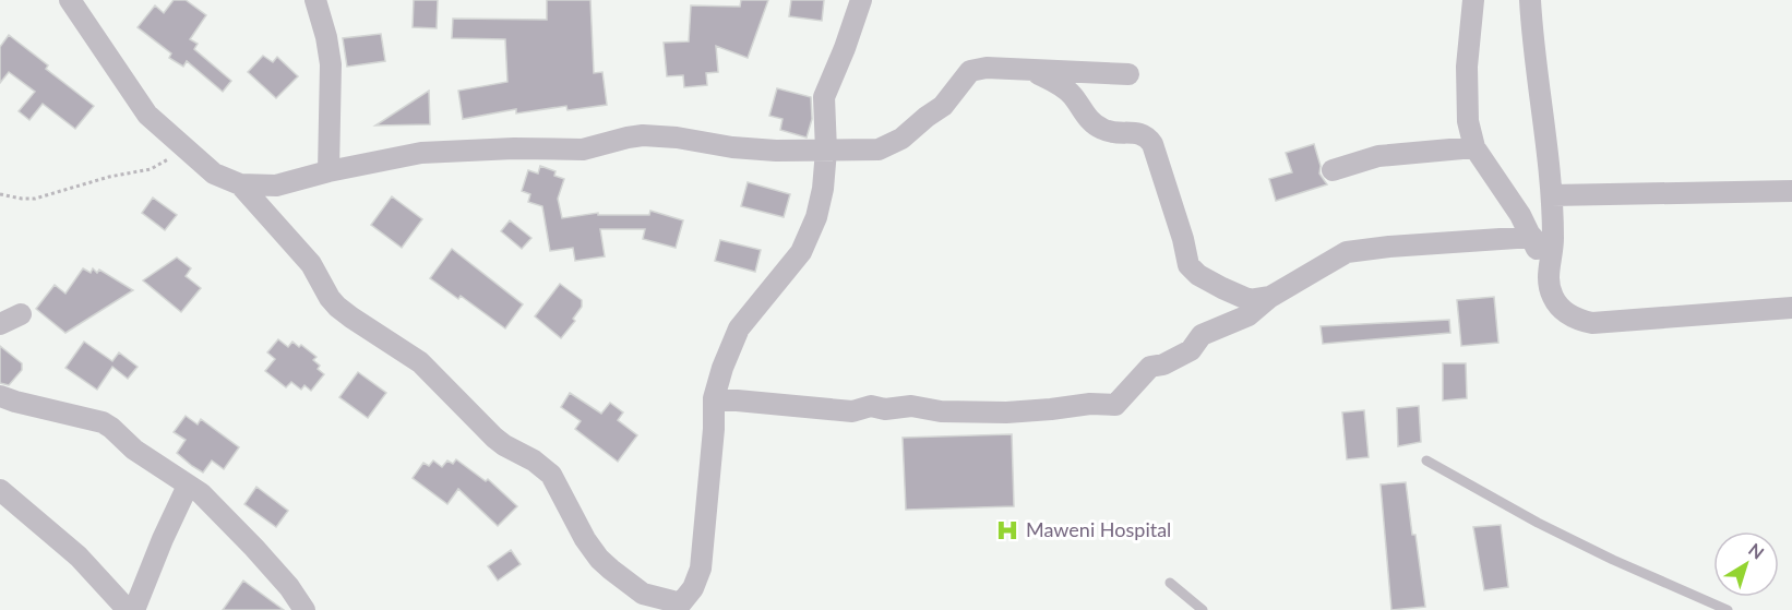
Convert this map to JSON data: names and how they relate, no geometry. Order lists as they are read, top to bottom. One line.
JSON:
{"places":{"hospital":["Maweni Hospital"]},"north":"top right"}
